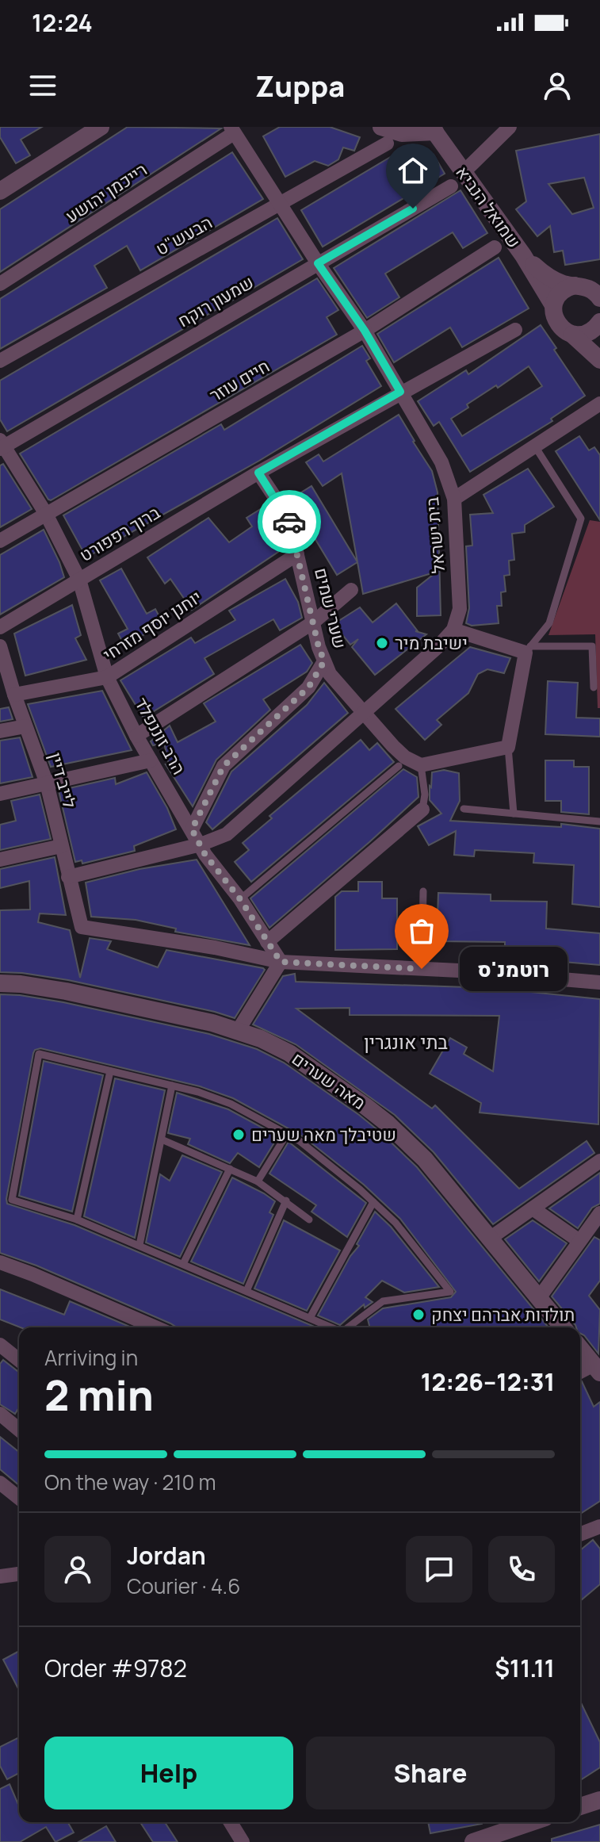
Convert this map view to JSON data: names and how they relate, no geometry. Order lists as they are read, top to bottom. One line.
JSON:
{"streets":{"street":["רייכמן יהושע","שמואל הנביא","הבעש\"ט","שמעון רוקח","חיים עוזר","ברוך רפפורט","בית ישראל","שערי שמים","יוחנן יוסף מזרחי","הרב זוננפלד","לייב דיין","מאה שערים"]},"crossings":[["רייכמן יהושע","בית ישראל"],["הבעש\"ט","בית ישראל"],["שמעון רוקח","בית ישראל"],["שמעון רוקח","הרב זוננפלד"],["חיים עוזר","בית ישראל"],["חיים עוזר","הרב זוננפלד"],["ברוך רפפורט","בית ישראל"],["ברוך רפפורט","שערי שמים"],["ברוך רפפורט","הרב זוננפלד"],["שערי שמים","יוחנן יוסף מזרחי"],["יוחנן יוסף מזרחי","הרב זוננפלד"],["יוחנן יוסף מזרחי","לייב דיין"],["הרב זוננפלד","לייב דיין"]],"districts":["בתי אונגרין"],"places":["ישיבת מיר","רוטמנ'ס","שטיבלך מאה שערים","תולדות אברהם יצחק"],"page":{"status":"12:24","header":"Zuppa","bubble":"רוטמנ'ס","heading":["2 min","Arriving in","12:26–12:31"],"panel":["Jordan","Courier · 4.6","Order #9782","$11.11"],"bar":"On the way · 210 m","buttons":["Help","Share"]}}
